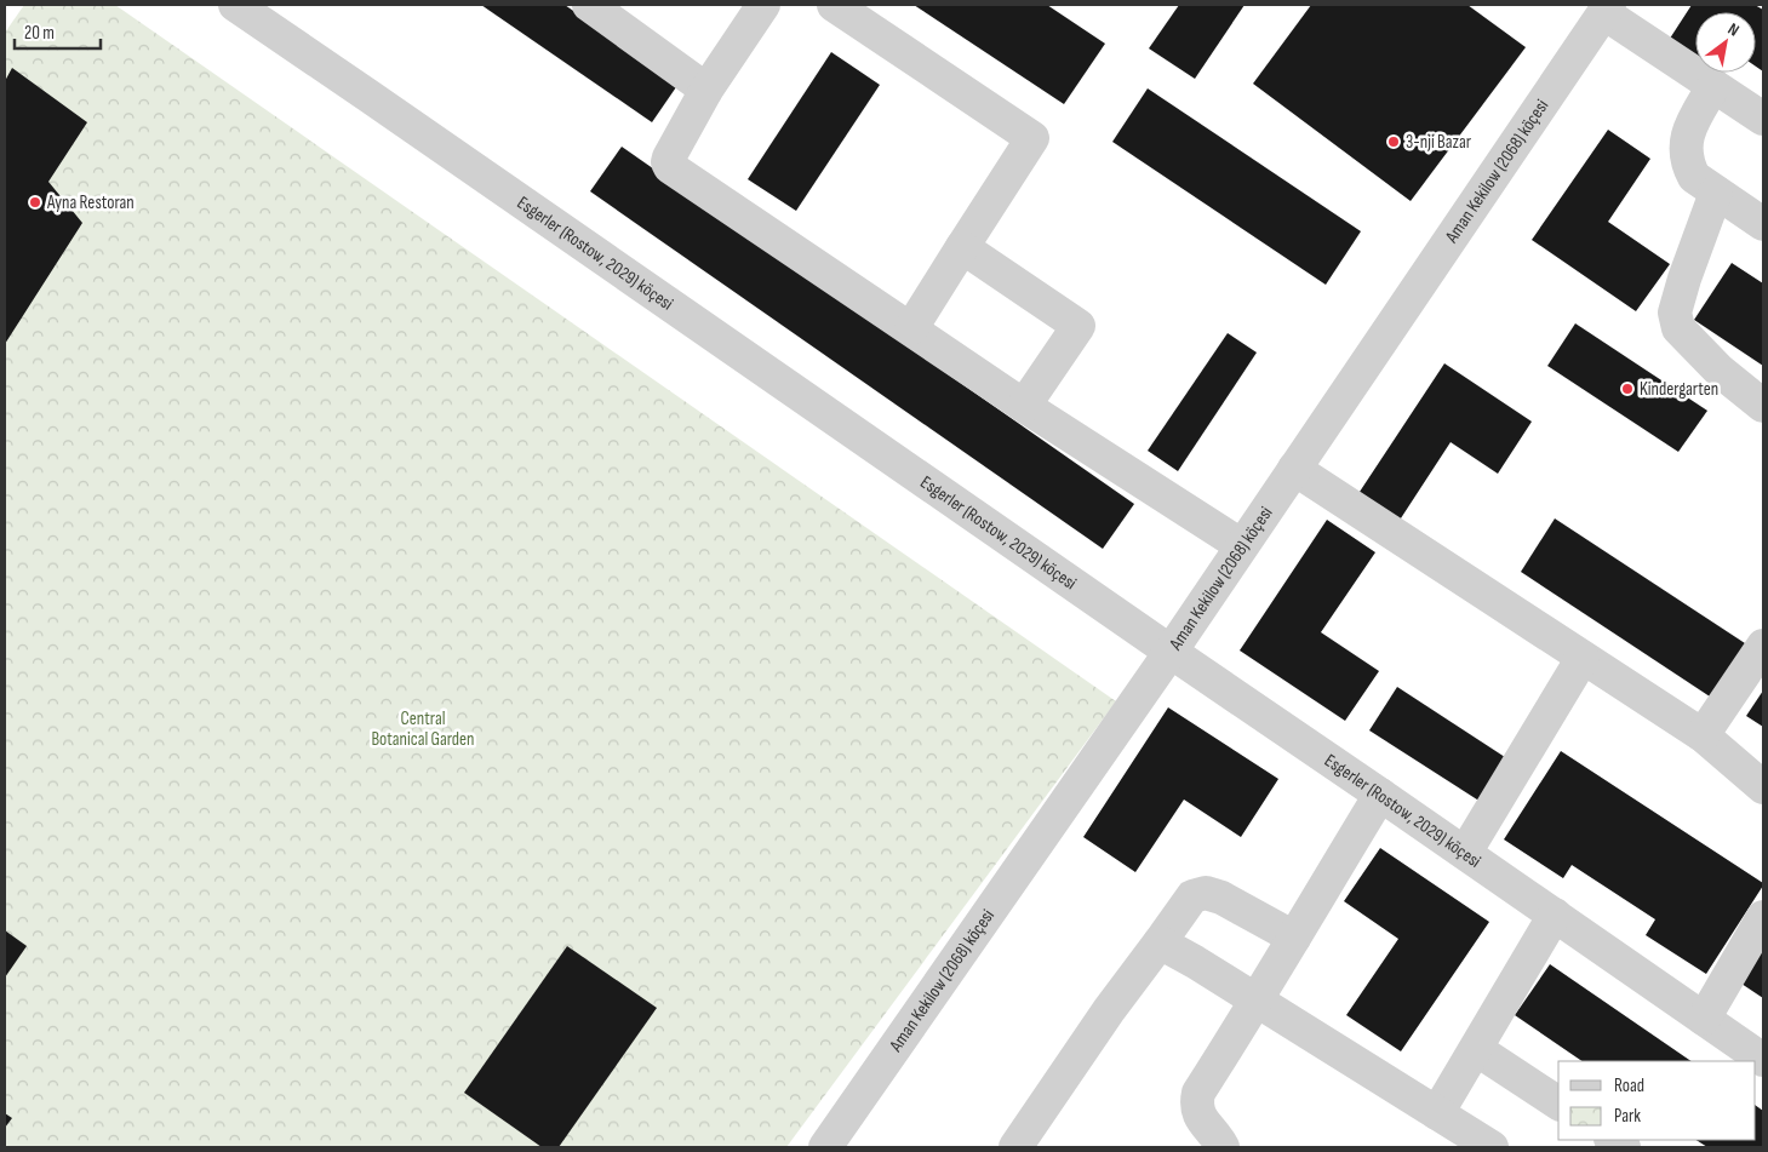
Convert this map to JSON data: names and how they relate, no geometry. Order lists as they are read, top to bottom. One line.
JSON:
{"streets":{"street":["Aman Kekilow (2068) köçesi","Esgerler (Rostow, 2029) köçesi"]},"crossings":[["Aman Kekilow (2068) köçesi","Esgerler (Rostow, 2029) köçesi"]],"parks":["Central Botanical Garden"],"places":["3-nji Bazar","Ayna Restoran","Kindergarten"],"legend":["Road","Park"],"scale_bar":"20 m","north":"top right"}
